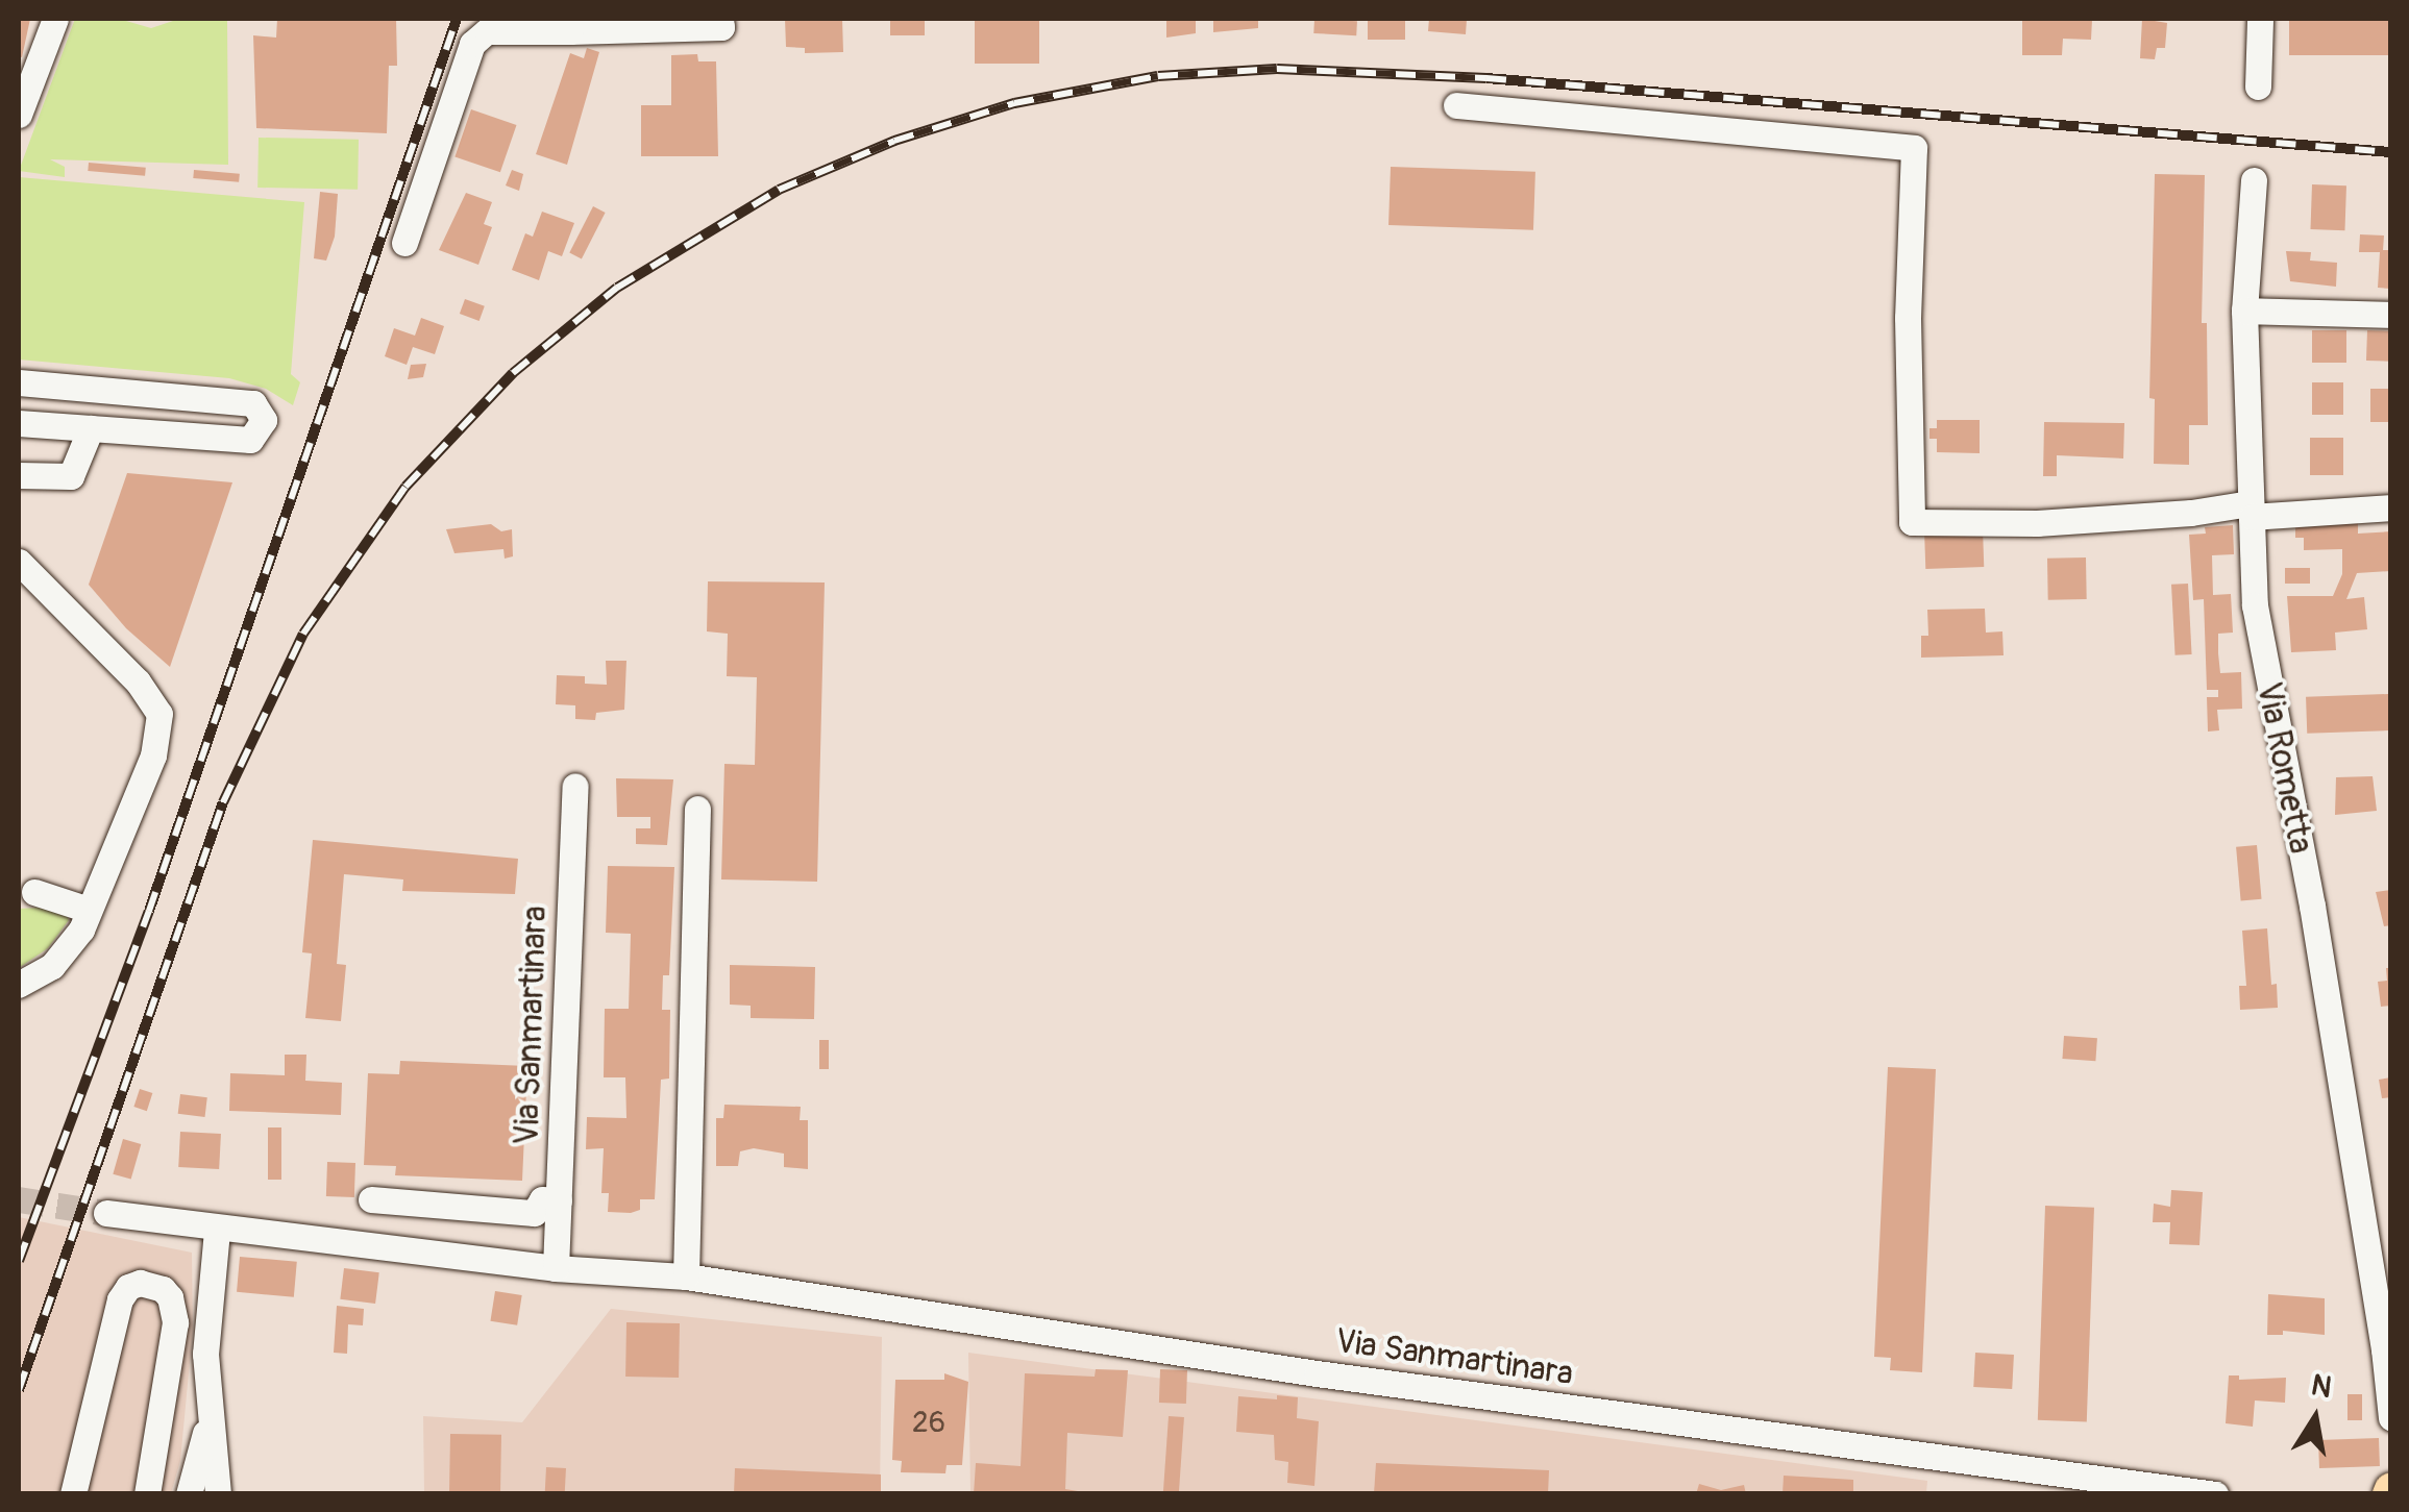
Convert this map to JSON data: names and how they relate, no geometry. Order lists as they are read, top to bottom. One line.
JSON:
{"streets":{"street":["Via Rometta","Via Sanmartinara"]},"house_numbers":["26"],"north":"top"}
